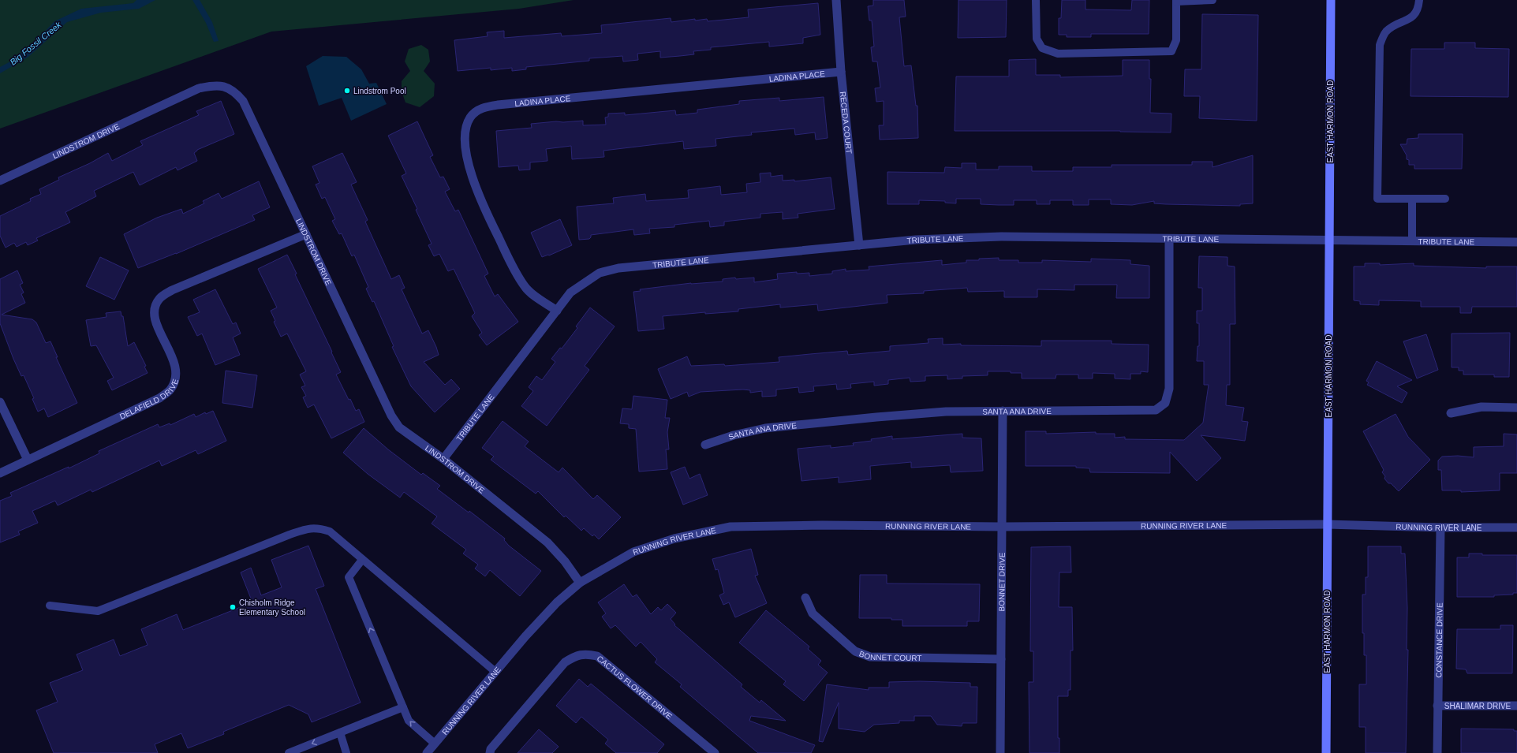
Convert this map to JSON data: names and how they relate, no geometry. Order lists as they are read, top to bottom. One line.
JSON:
{"streets":{"main road":["EAST HARMON ROAD"],"street":["LADINA PLACE","RECEDA COURT","LINDSTROM DRIVE","TRIBUTE LANE","DELAFIELD DRIVE","SANTA ANA DRIVE","RUNNING RIVER LANE","BONNET DRIVE","CONSTANCE DRIVE","BONNET COURT","CACTUS FLOWER DRIVE","SHALIMAR DRIVE"]},"crossings":[["LADINA PLACE","RECEDA COURT"],["LADINA PLACE","TRIBUTE LANE"],["EAST HARMON ROAD","TRIBUTE LANE"],["EAST HARMON ROAD","RUNNING RIVER LANE"],["RECEDA COURT","TRIBUTE LANE"],["LINDSTROM DRIVE","TRIBUTE LANE"],["LINDSTROM DRIVE","DELAFIELD DRIVE"],["LINDSTROM DRIVE","RUNNING RIVER LANE"],["TRIBUTE LANE","SANTA ANA DRIVE"],["SANTA ANA DRIVE","BONNET DRIVE"],["RUNNING RIVER LANE","BONNET DRIVE"],["RUNNING RIVER LANE","CONSTANCE DRIVE"],["BONNET DRIVE","BONNET COURT"],["CONSTANCE DRIVE","SHALIMAR DRIVE"]],"water":["Big Fossil Creek"],"places":["Lindstrom Pool","Chisholm Ridge Elementary School"]}
